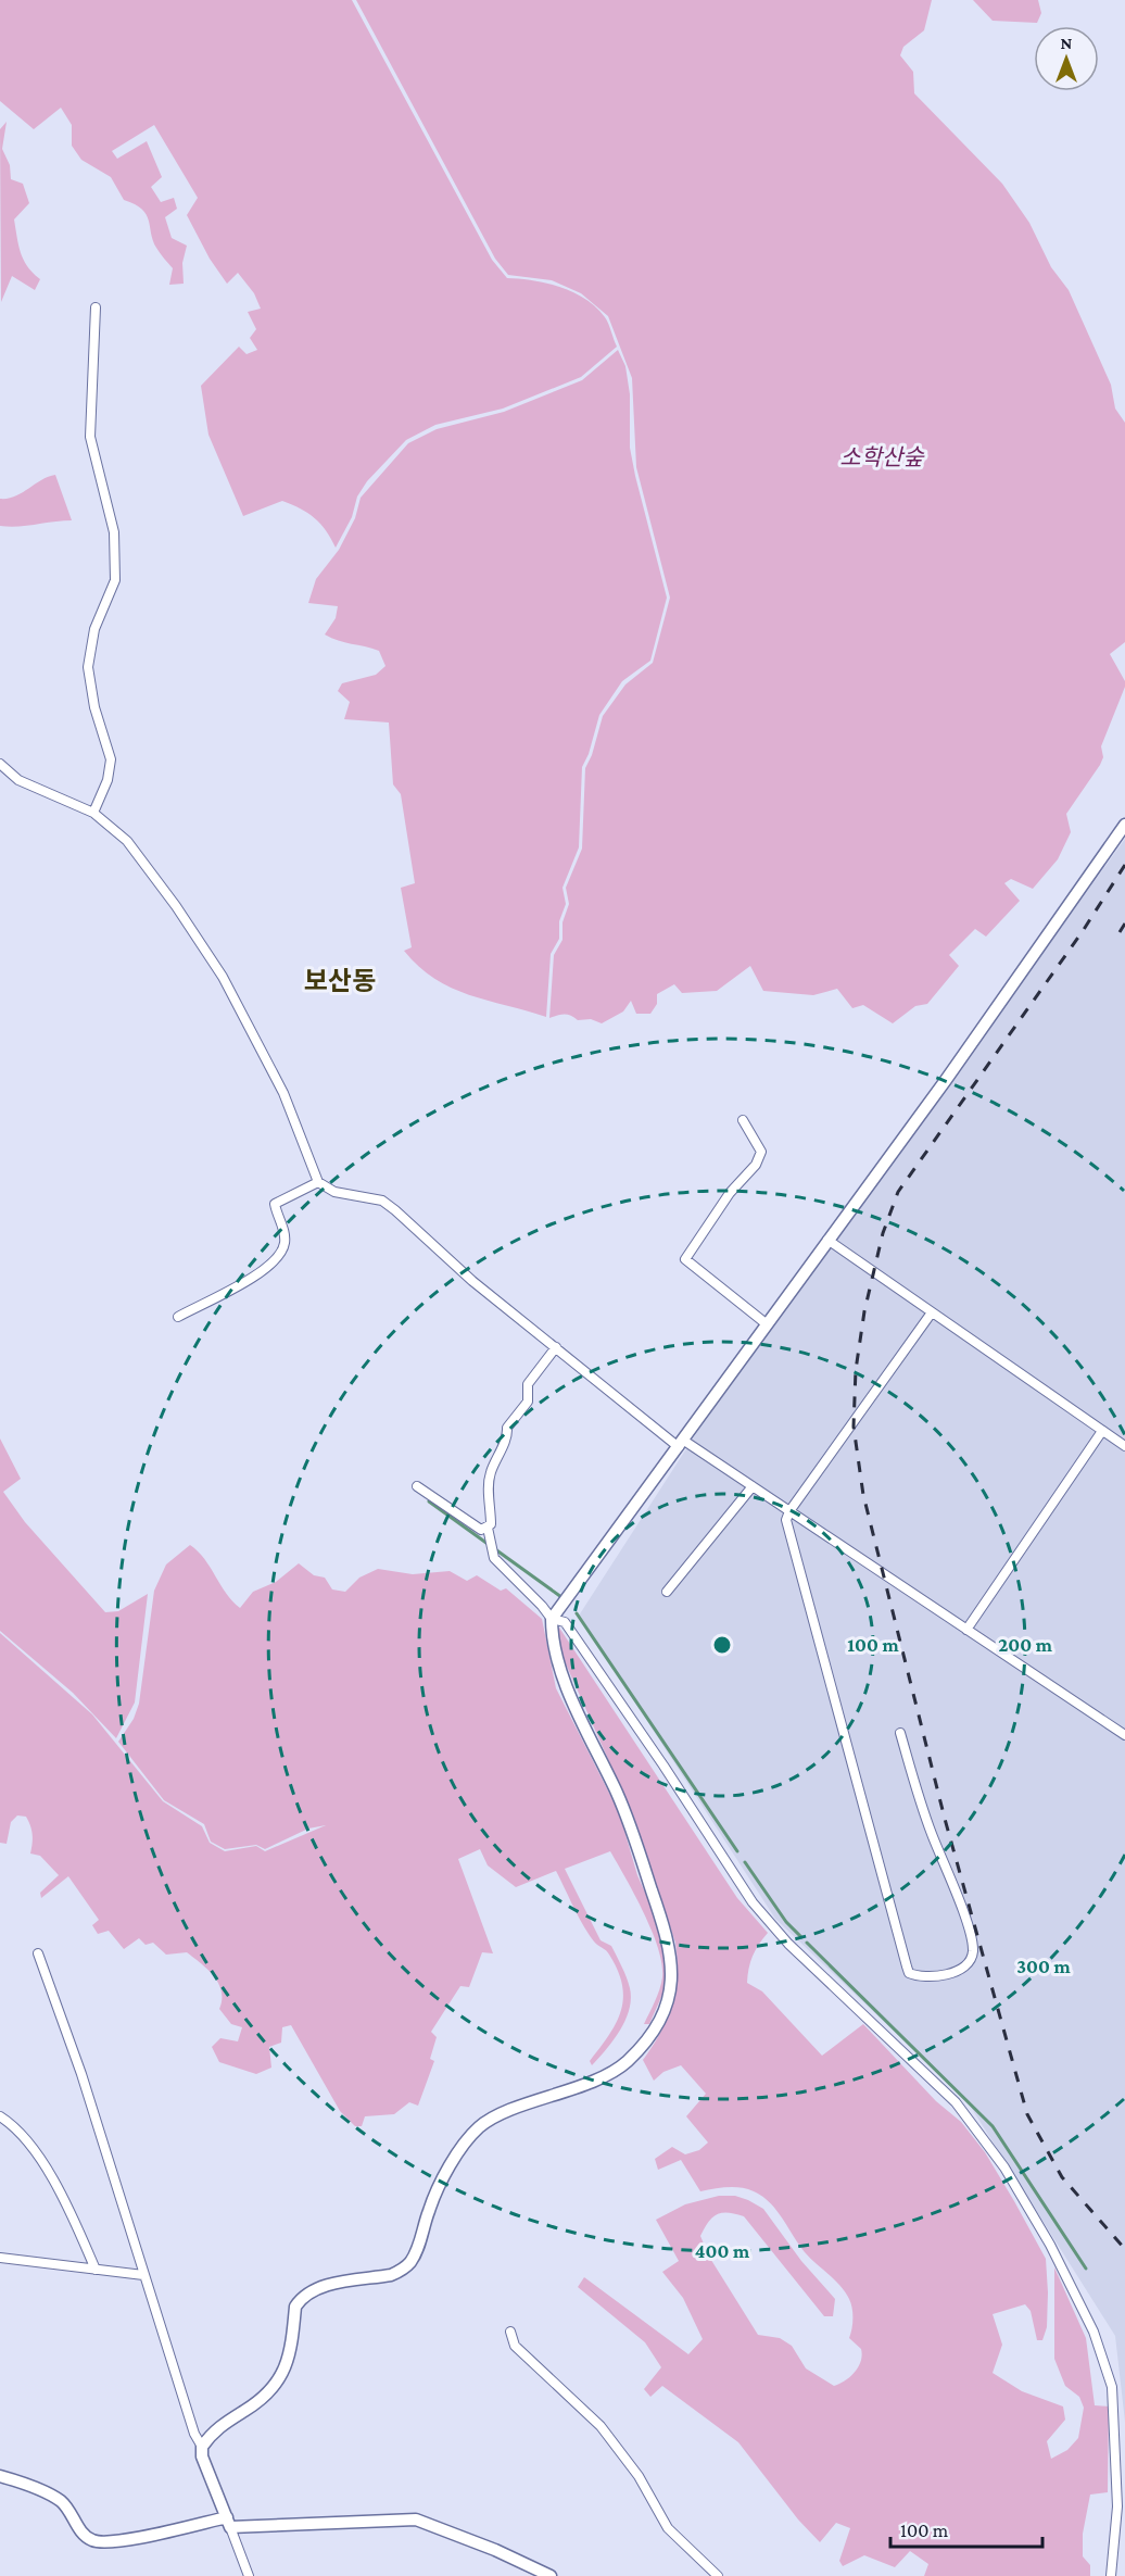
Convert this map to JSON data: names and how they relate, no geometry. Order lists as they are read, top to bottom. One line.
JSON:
{"districts":["보산동"],"parks":["소학산숲"],"scale_bar":"100 m","north":"top","rings":["100 m","200 m","300 m","400 m"]}
